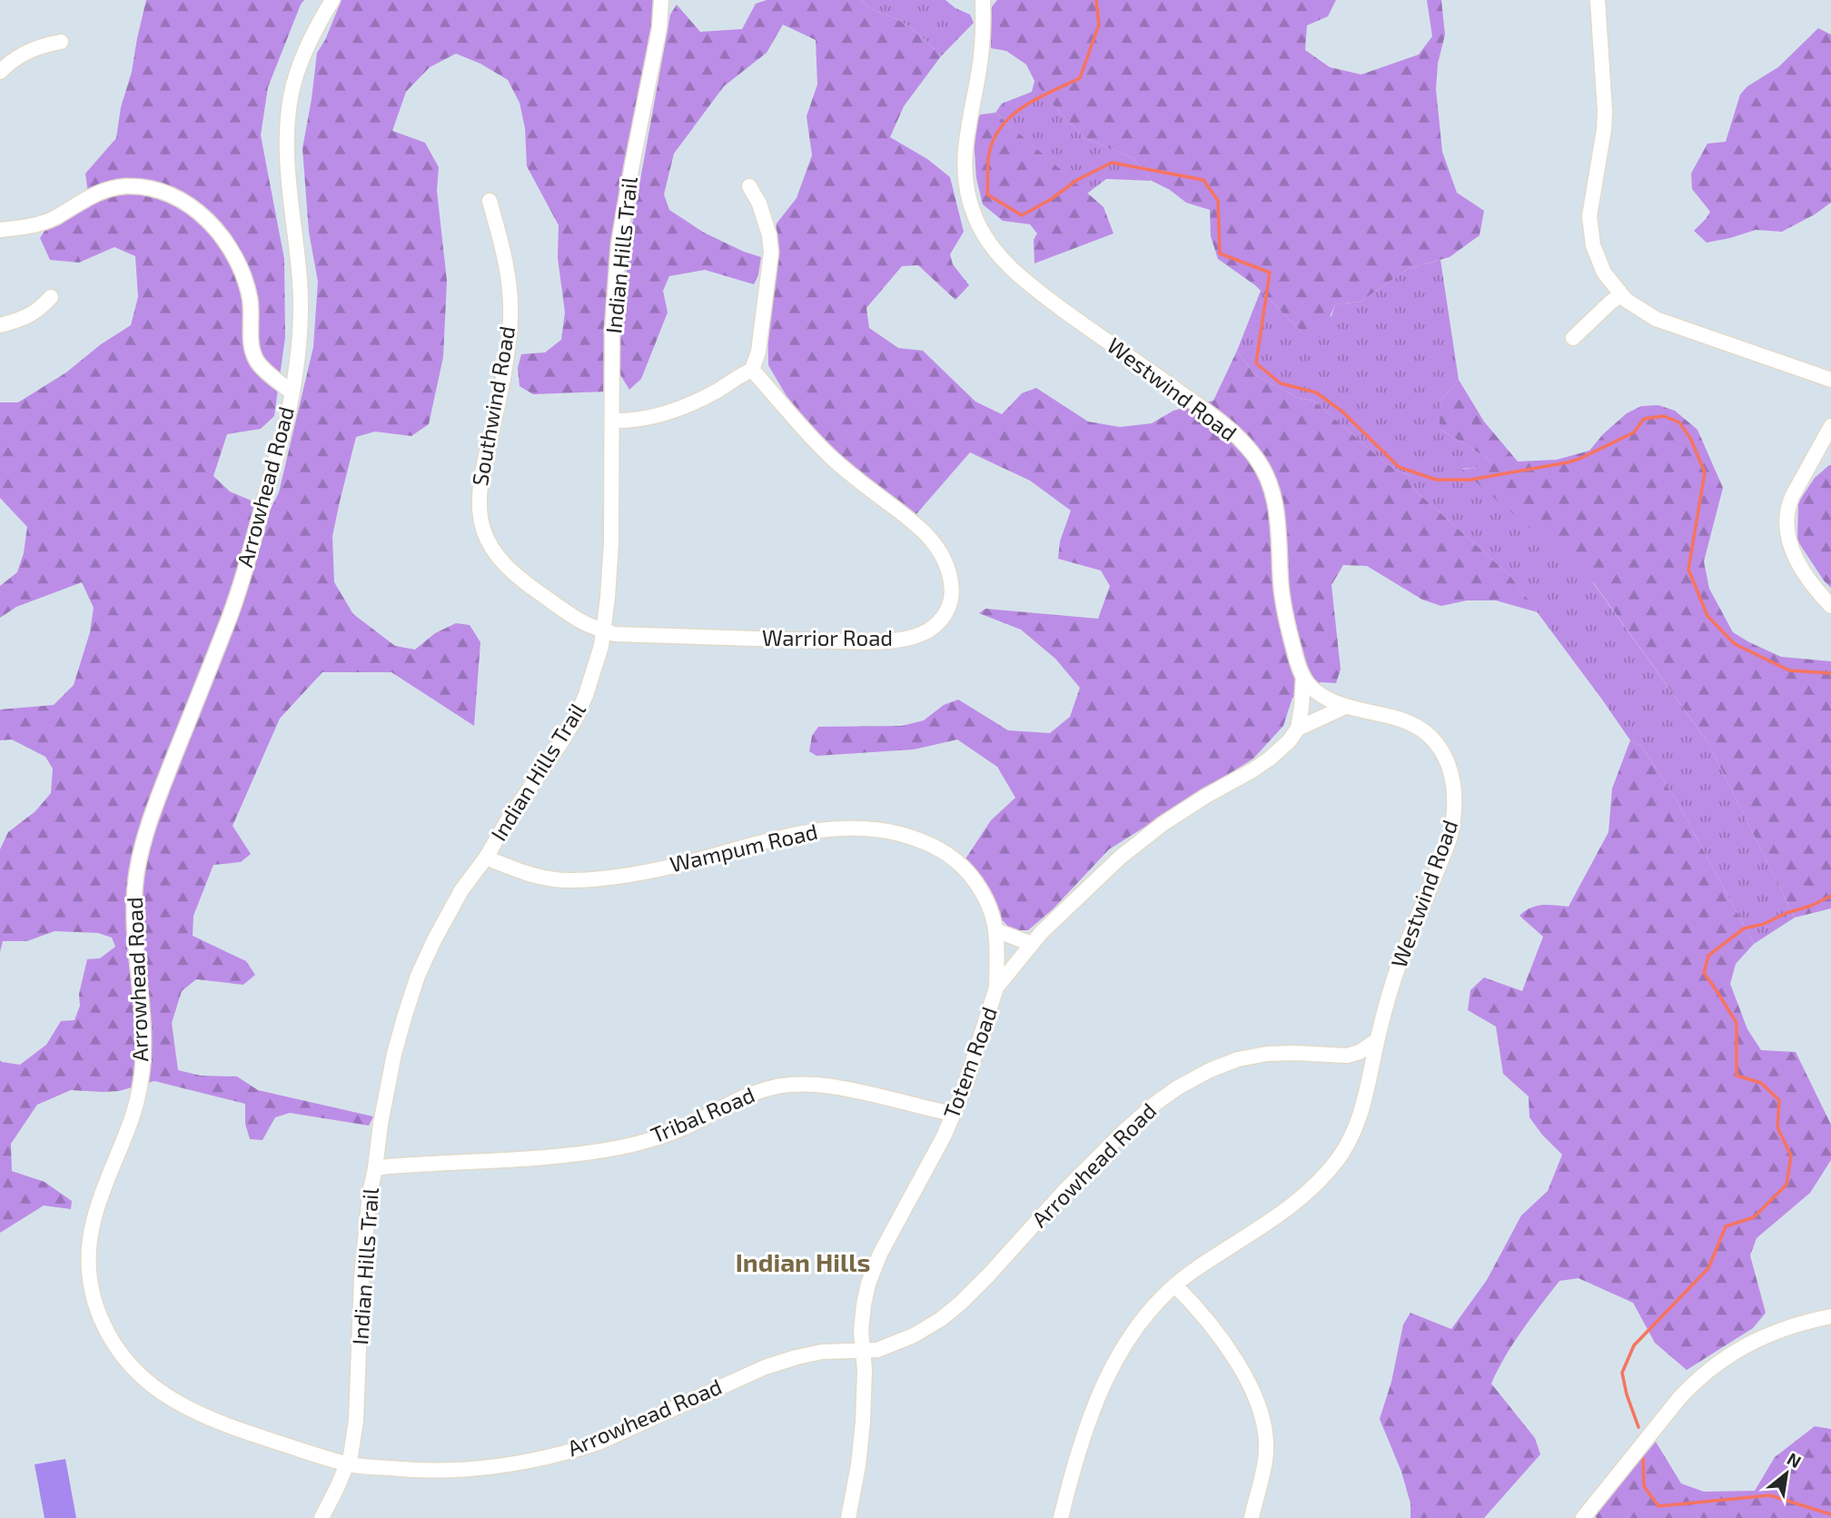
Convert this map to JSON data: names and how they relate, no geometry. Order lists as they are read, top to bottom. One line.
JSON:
{"streets":{"street":["Indian Hills Trail","Westwind Road","Southwind Road","Arrowhead Road","Warrior Road","Wampum Road","Totem Road","Tribal Road"]},"crossings":[["Indian Hills Trail","Southwind Road"],["Indian Hills Trail","Arrowhead Road"],["Indian Hills Trail","Warrior Road"],["Indian Hills Trail","Wampum Road"],["Indian Hills Trail","Tribal Road"],["Westwind Road","Arrowhead Road"],["Westwind Road","Totem Road"],["Southwind Road","Warrior Road"],["Arrowhead Road","Totem Road"],["Wampum Road","Totem Road"],["Totem Road","Tribal Road"]],"districts":["Indian Hills"],"north":"top right"}
